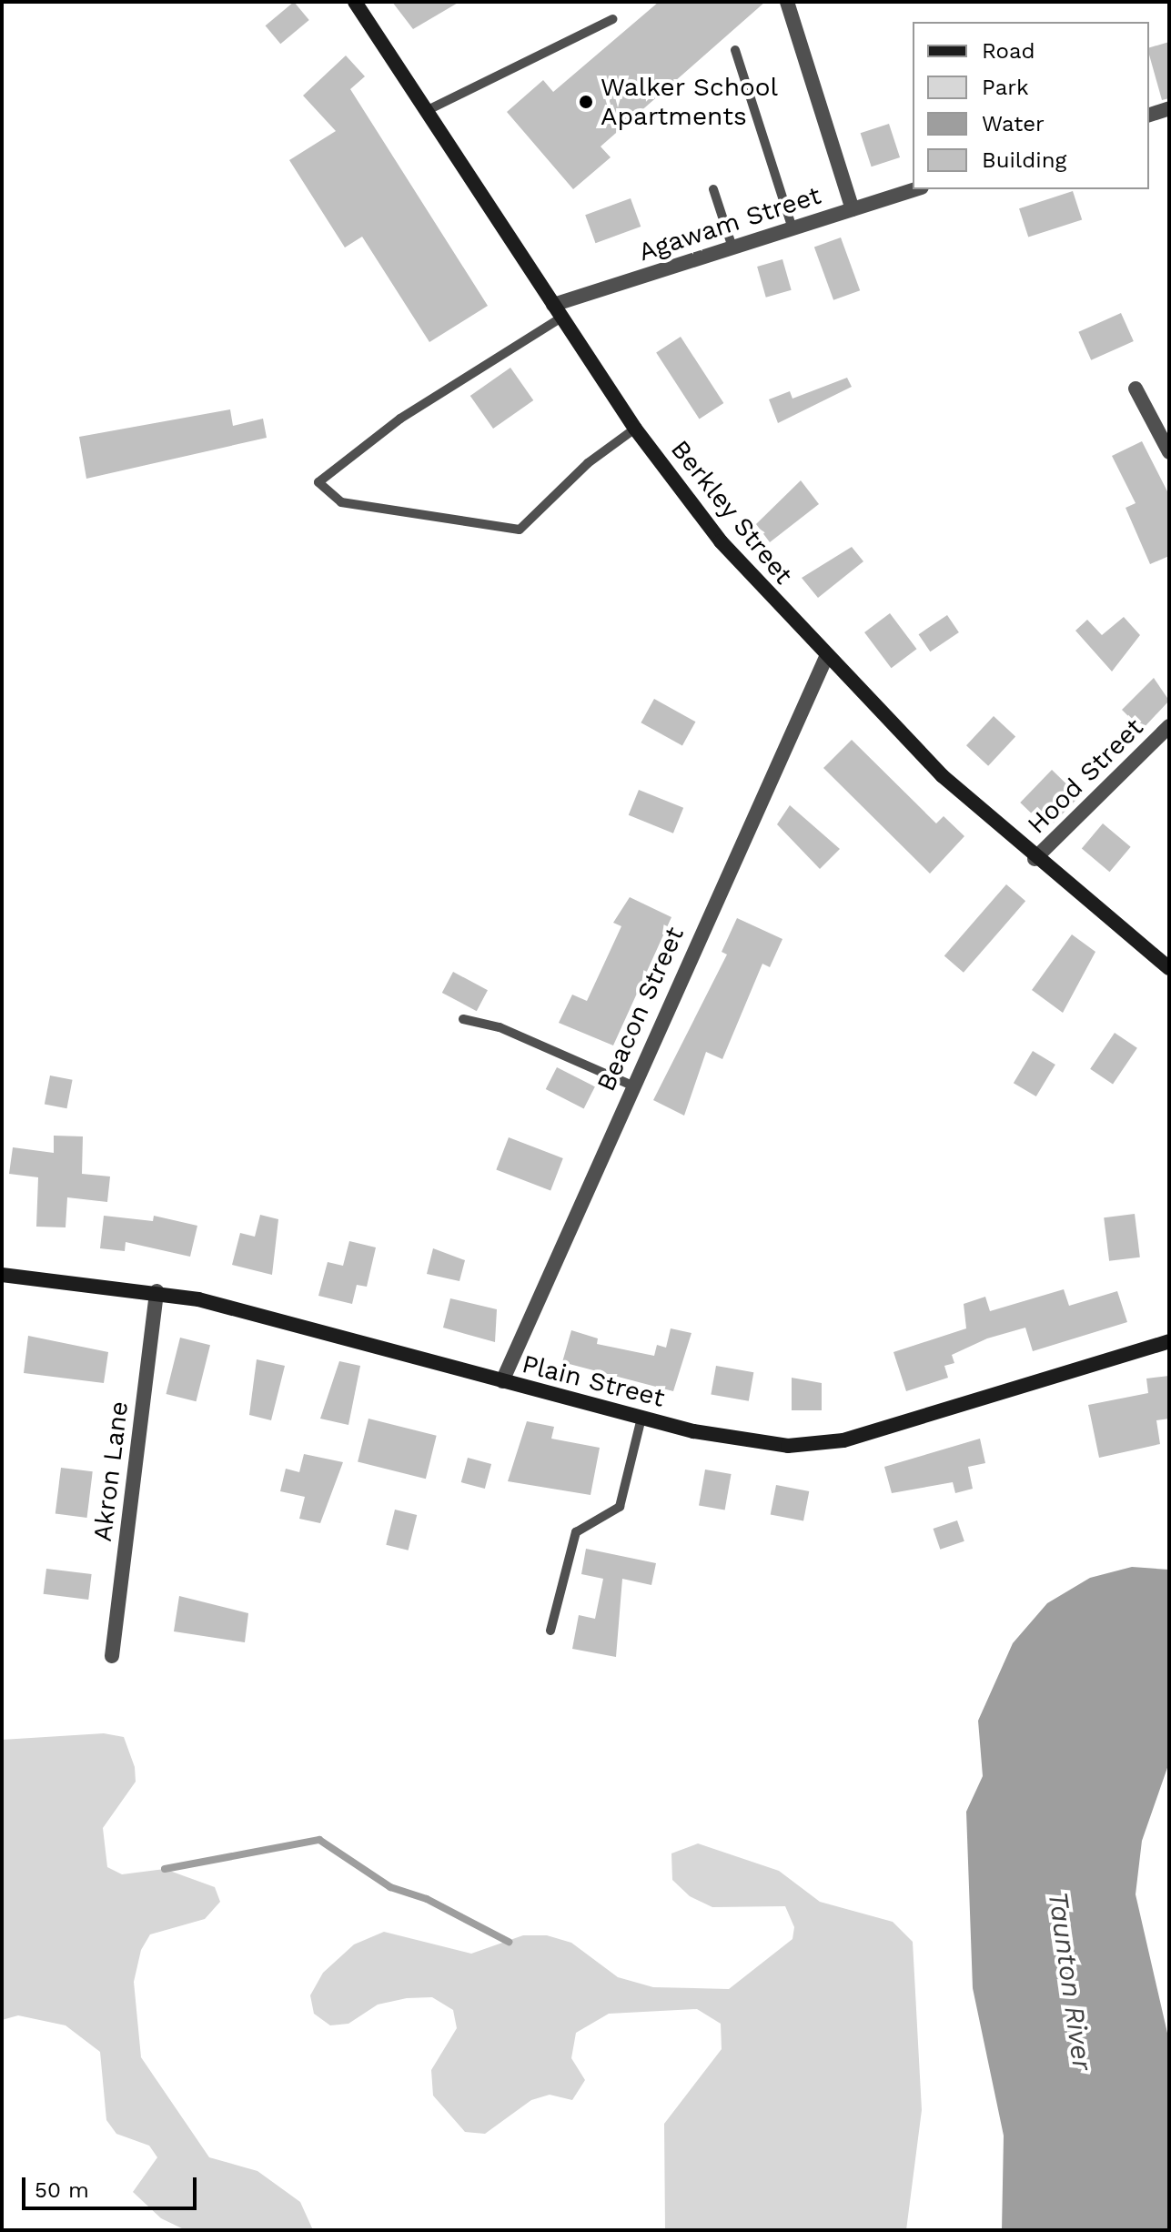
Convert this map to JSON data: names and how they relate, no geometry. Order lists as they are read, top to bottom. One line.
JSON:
{"streets":{"main road":["Berkley Street","Plain Street"],"street":["Agawam Street","Hood Street","Beacon Street","Akron Lane"]},"crossings":[["Agawam Street","Berkley Street"],["Berkley Street","Hood Street"],["Berkley Street","Beacon Street"],["Beacon Street","Plain Street"],["Plain Street","Akron Lane"]],"water":["Taunton River"],"places":["Walker School Apartments"],"legend":["Road","Park","Water","Building"],"scale_bar":"50 m"}
